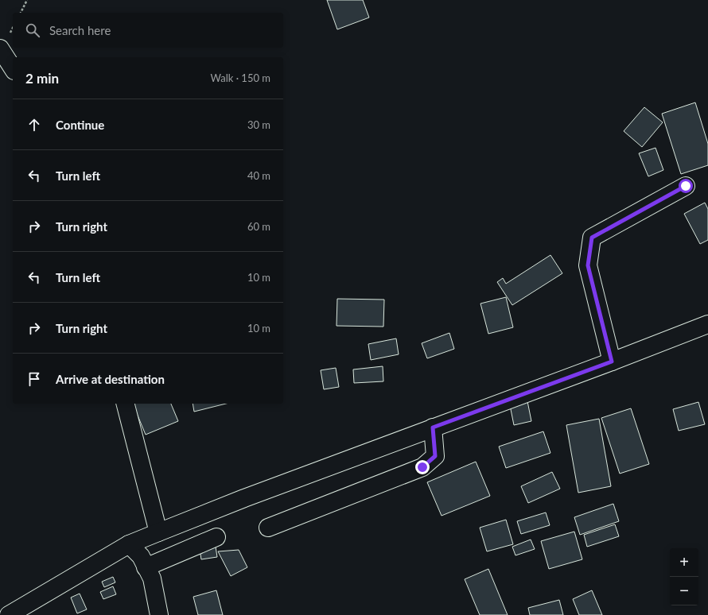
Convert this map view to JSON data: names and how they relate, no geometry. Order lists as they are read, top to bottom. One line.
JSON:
{"page":{"search":"Search here","heading":["2 min","Walk · 150 m"],"list":[["Continue","30 m"],["Turn left","40 m"],["Turn right","60 m"],["Turn left","10 m"],["Turn right","10 m"],"Arrive at destination"],"map_buttons":["+","−"]}}
